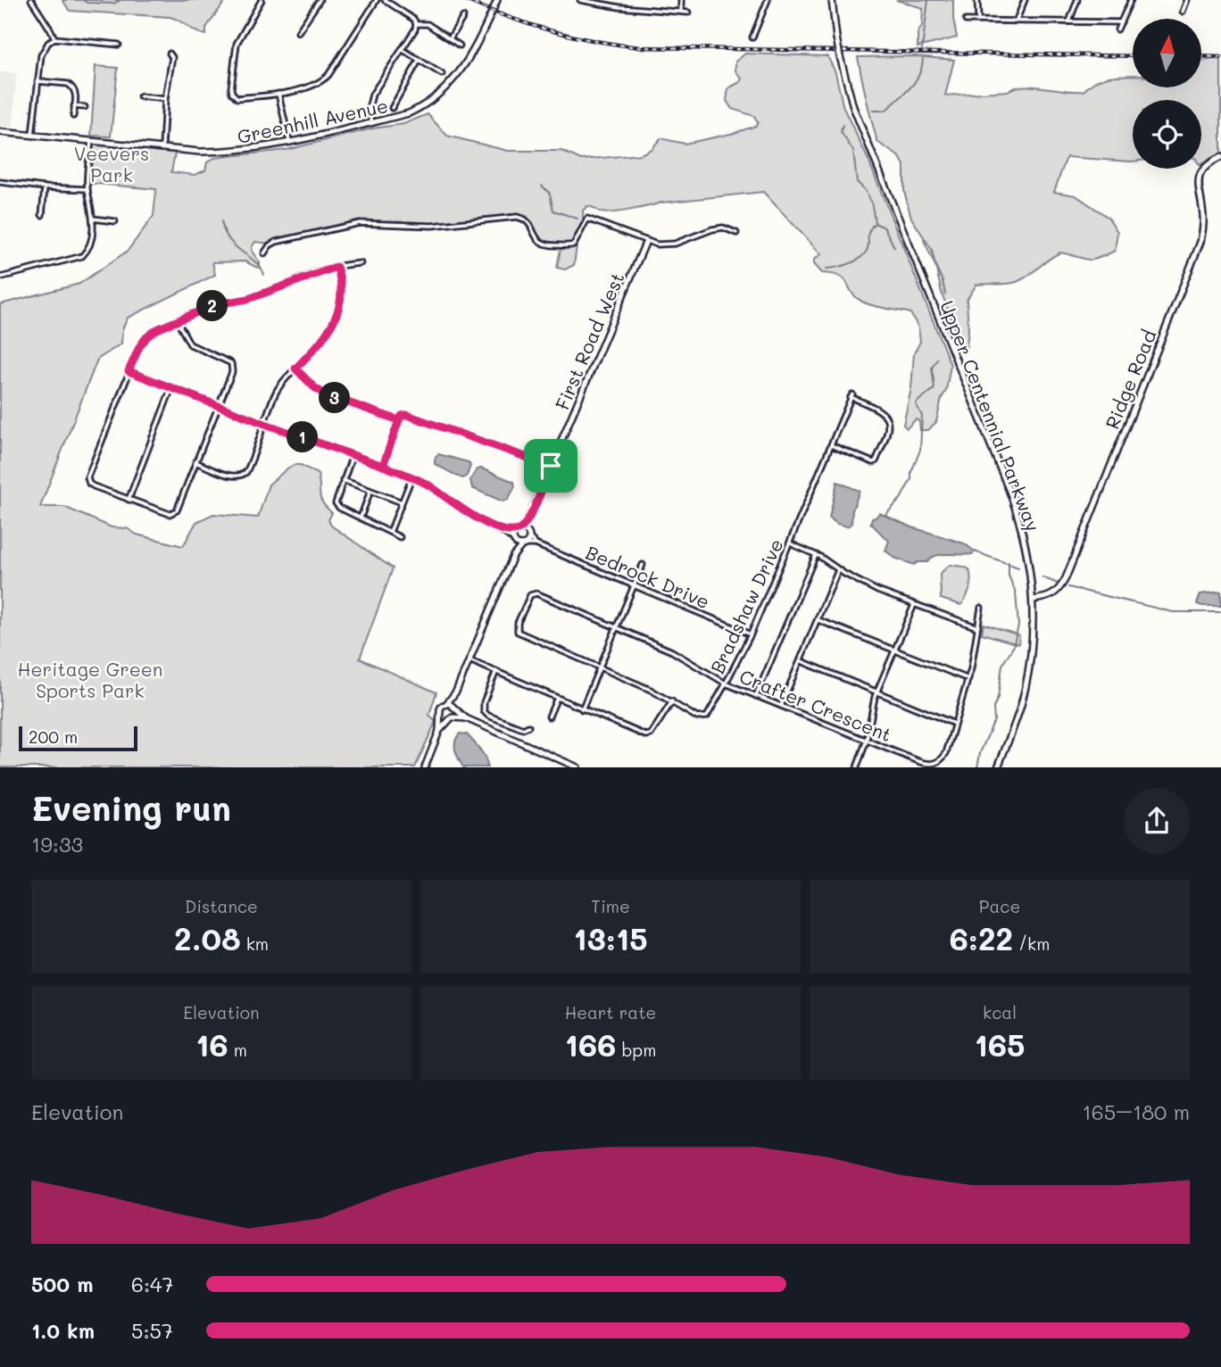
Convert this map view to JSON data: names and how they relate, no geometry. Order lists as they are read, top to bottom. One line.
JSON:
{"streets":{"street":["Greenhill Avenue","First Road West","Ridge Road","Upper Centennial Parkway","Bedrock Drive","Bradshaw Drive","Crafter Crescent"]},"crossings":[["First Road West","Bedrock Drive"],["Ridge Road","Upper Centennial Parkway"],["Bedrock Drive","Bradshaw Drive"],["Bradshaw Drive","Crafter Crescent"]],"parks":["Veevers Park","Heritage Green Sports Park"],"scale_bar":"200 m","north":"top","page":{"pins":["2","3","1"],"scale":"200 m","heading":["Evening run","19:33"],"stats":[["Distance","2.08 km"],["Time","13:15"],["Pace","6:22 /km"],["Elevation","16 m"],["Heart rate","166 bpm"],["kcal","165"]],"chart":["Elevation","165–180 m"],"list":[{"name":"500 m","note":"6:47"},{"name":"1.0 km","note":"5:57"}]}}
